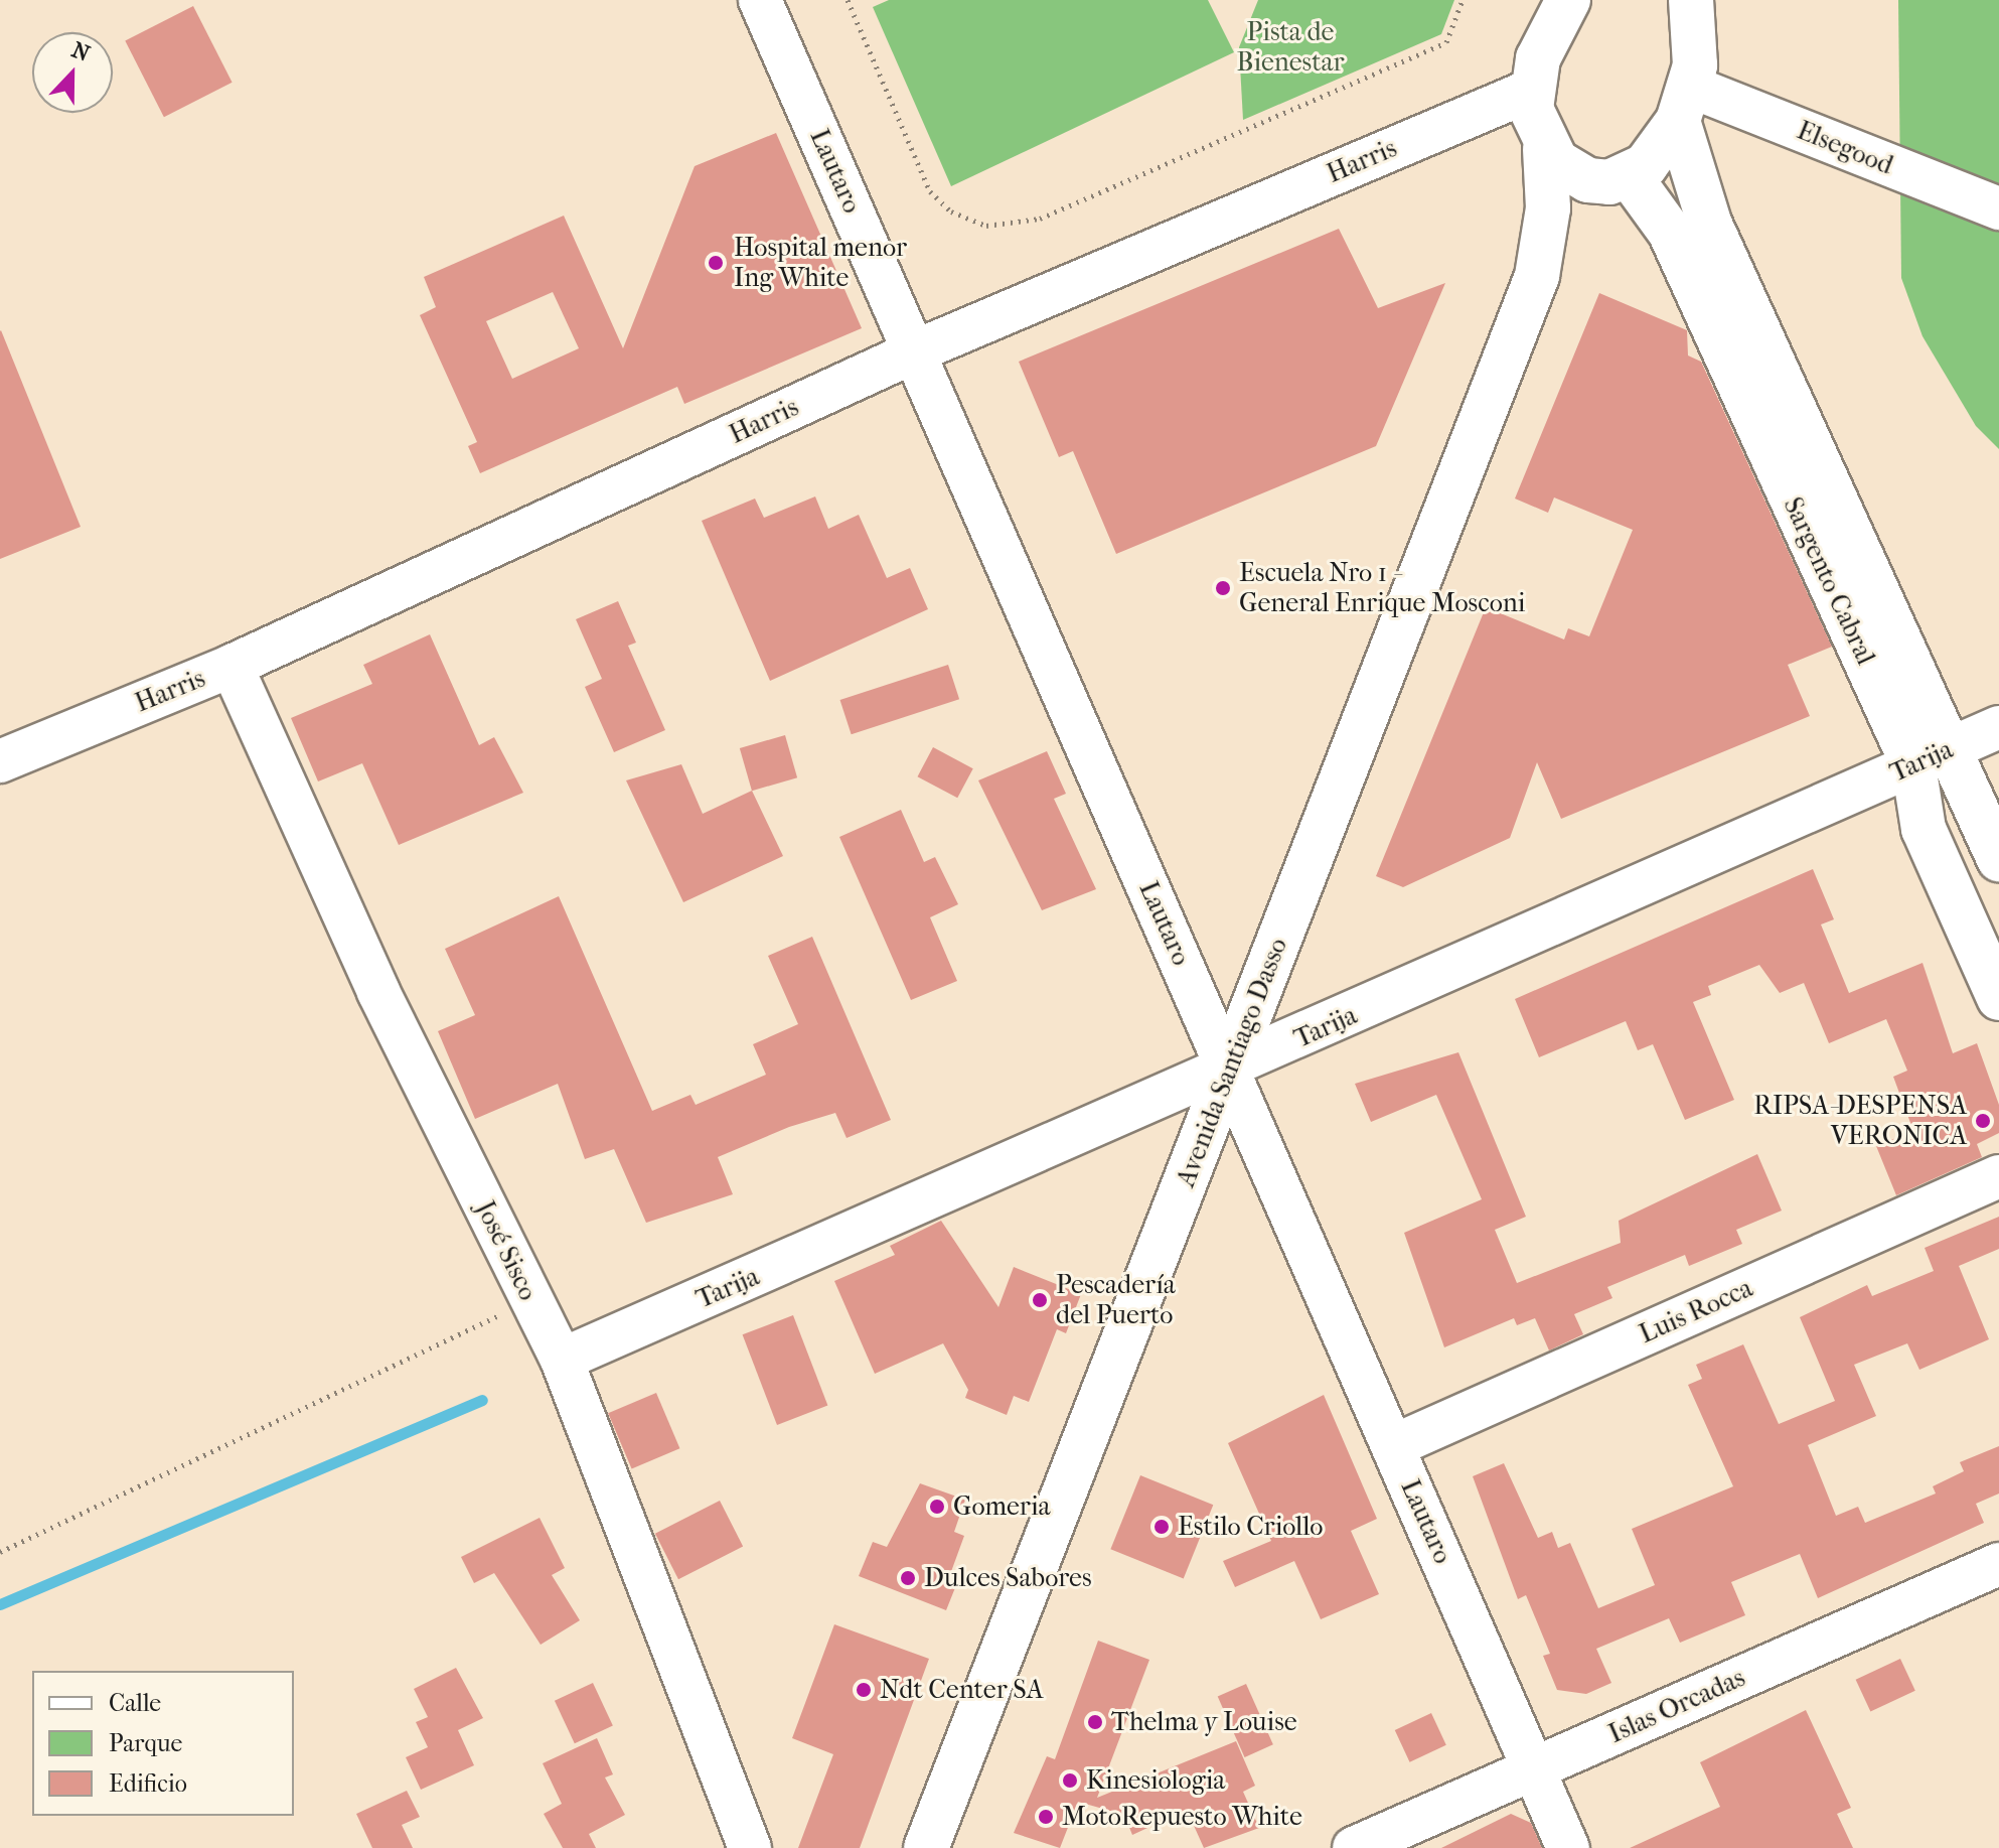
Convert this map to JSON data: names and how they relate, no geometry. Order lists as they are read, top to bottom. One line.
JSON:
{"streets":{"main road":["Sargento Cabral","Avenida Santiago Dasso"],"street":["Elsegood","Harris","Lautaro","Tarija","José Sisco","Luis Rocca","Islas Orcadas"]},"crossings":[["Elsegood","Sargento Cabral"],["Elsegood","Avenida Santiago Dasso"],["Harris","Lautaro"],["Harris","Avenida Santiago Dasso"],["Harris","José Sisco"],["Lautaro","Tarija"],["Lautaro","Avenida Santiago Dasso"],["Lautaro","Luis Rocca"],["Lautaro","Islas Orcadas"],["Sargento Cabral","Tarija"],["Sargento Cabral","Avenida Santiago Dasso"],["Tarija","Avenida Santiago Dasso"],["Tarija","José Sisco"]],"parks":["Pista de Bienestar"],"places":["Hospital menor Ing White","Escuela Nro 1 - General Enrique Mosconi","RIPSA-DESPENSA VERONICA","Pescadería del Puerto","Gomeria","Estilo Criollo","Dulces Sabores","Ndt Center SA","Thelma y Louise","Kinesiologia","MotoRepuesto White"],"legend":["Calle","Parque","Edificio"],"north":"top"}
